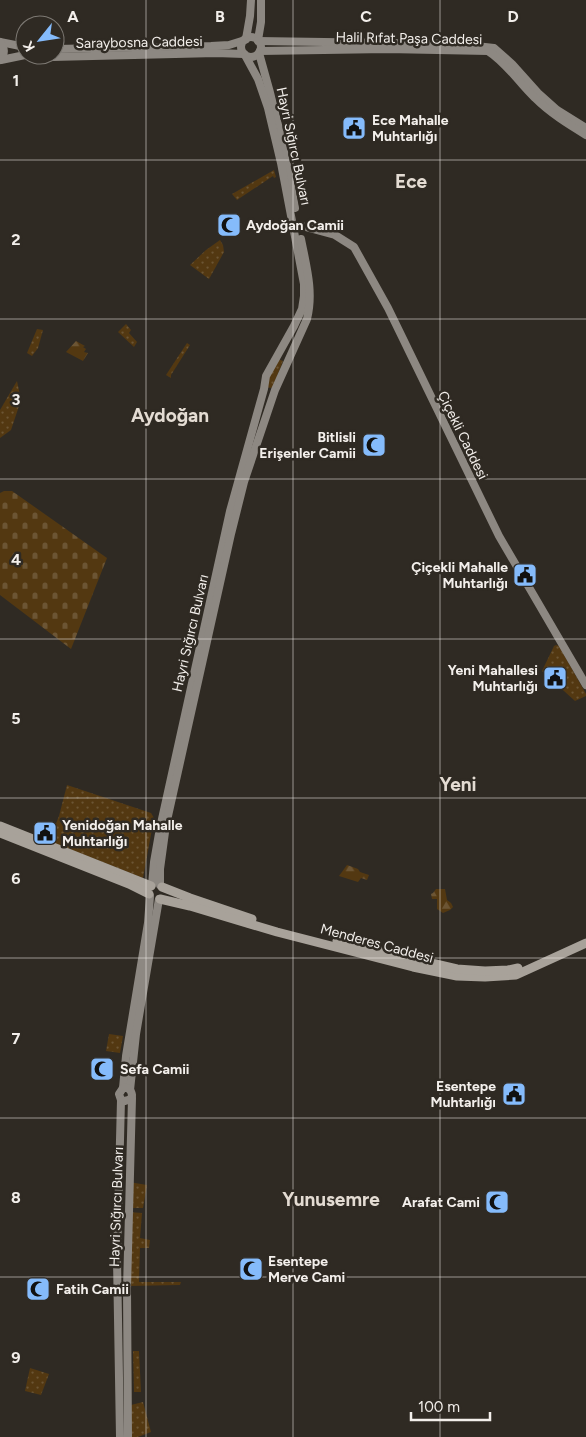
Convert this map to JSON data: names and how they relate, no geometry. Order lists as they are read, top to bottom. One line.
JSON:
{"streets":{"main road":["Halil Rıfat Paşa Caddesi","Saraybosna Caddesi","Hayri Sığırcı Bulvarı","Çiçekli Caddesi","Menderes Caddesi"]},"crossings":[["Halil Rıfat Paşa Caddesi","Saraybosna Caddesi"],["Halil Rıfat Paşa Caddesi","Hayri Sığırcı Bulvarı"],["Saraybosna Caddesi","Hayri Sığırcı Bulvarı"],["Hayri Sığırcı Bulvarı","Çiçekli Caddesi"],["Hayri Sığırcı Bulvarı","Menderes Caddesi"]],"districts":["Ece","Aydoğan","Yeni","Yunusemre"],"places":{"public building":["Ece Mahalle Muhtarlığı","Çiçekli Mahalle Muhtarlığı","Yeni Mahallesi Muhtarlığı","Yenidoğan Mahalle Muhtarlığı","Esentepe Muhtarlığı"],"mosque":["Aydoğan Camii","Bitlisli Erişenler Camii","Sefa Camii","Arafat Cami","Esentepe Merve Cami","Fatih Camii"]},"scale_bar":"100 m","north":"bottom left","grid":{"columns":["A","B","C","D"],"rows":["1","2","3","4","5","6","7","8","9"]}}
